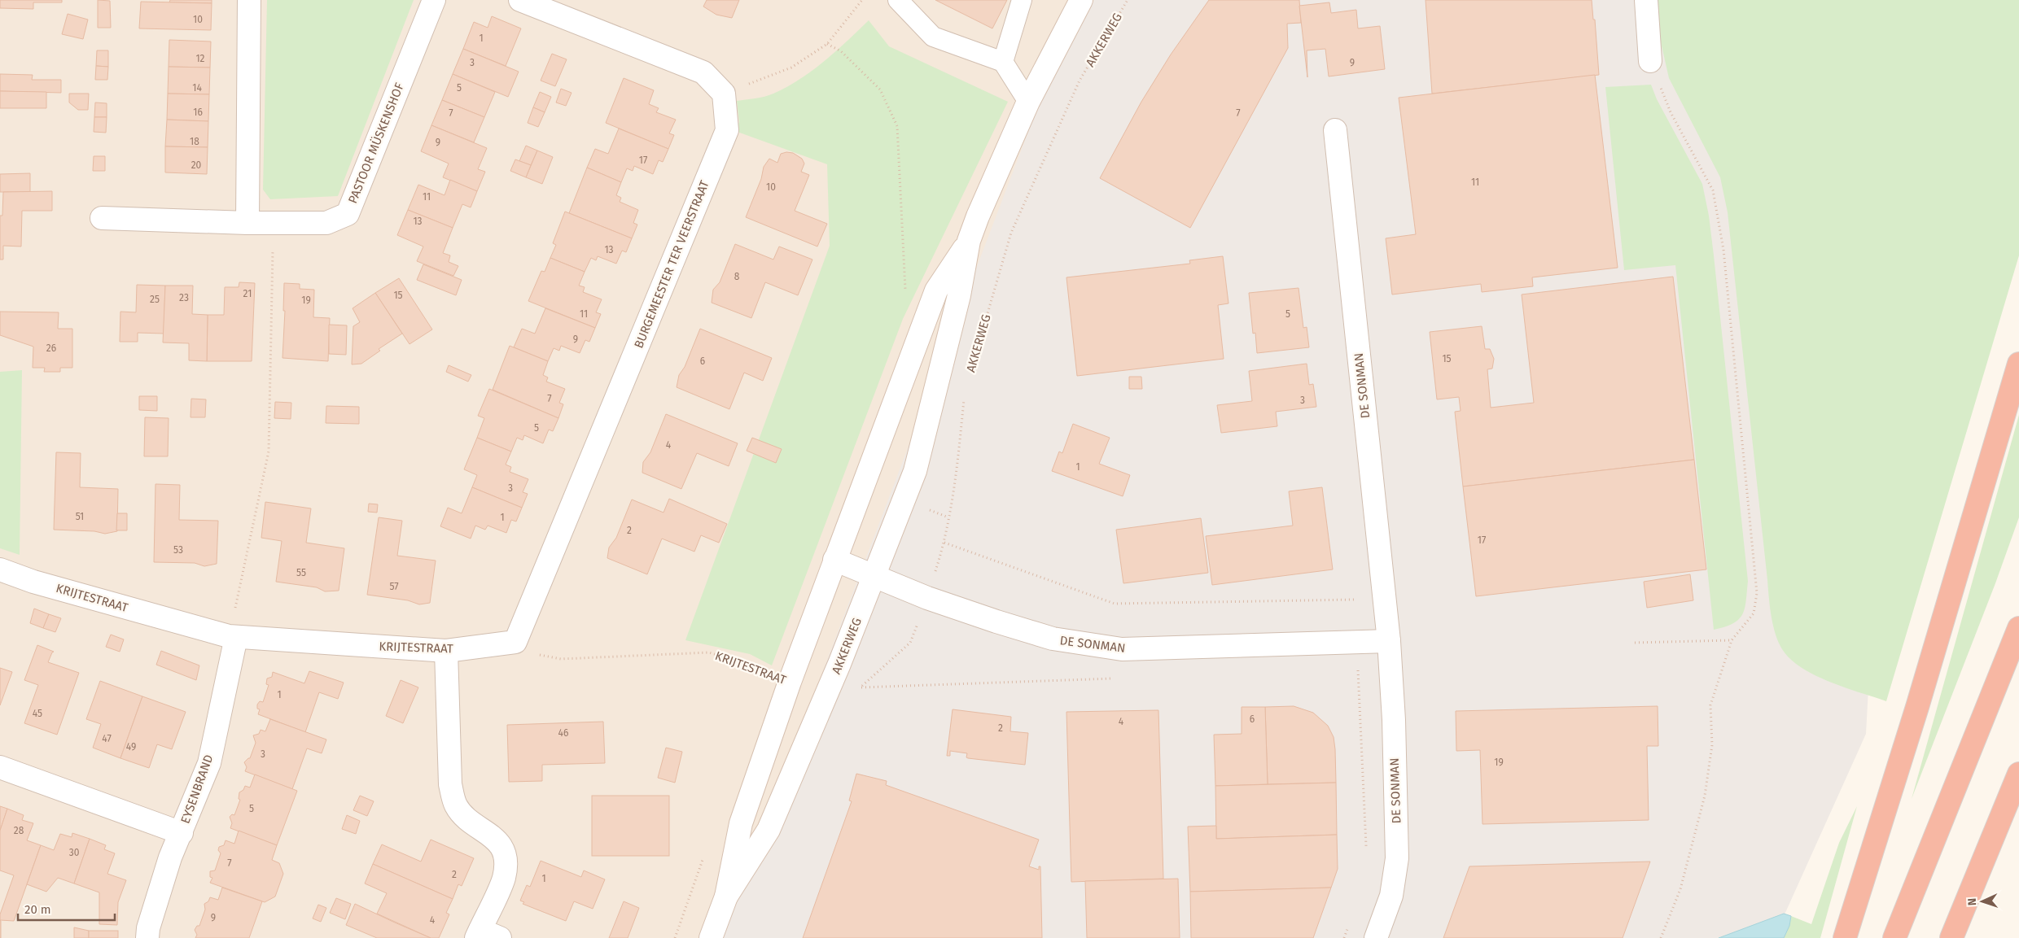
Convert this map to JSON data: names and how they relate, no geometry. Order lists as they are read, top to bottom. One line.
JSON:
{"streets":{"street":["AKKERWEG","PASTOOR MÜSKENSHOF","BURGEMEESTER TER VEERSTRAAT","DE SONMAN","KRIJTESTRAAT","EYSENBRAND"]},"crossings":[["AKKERWEG","DE SONMAN"],["AKKERWEG","KRIJTESTRAAT"],["BURGEMEESTER TER VEERSTRAAT","KRIJTESTRAAT"],["KRIJTESTRAAT","EYSENBRAND"]],"house_numbers":["10","1","12","3","9","14","5","16","7","7","18","9","17","20","11","10","11","13","13","8","21","15","23","25","19","11","5","9","26","15","6","7","3","5","4","1","3","51","1","2","17","53","55","57","1","45","6","4","2","46","47","49","3","19","5","28","30","7","2","1","9","4"],"scale_bar":"20 m","north":"left"}
